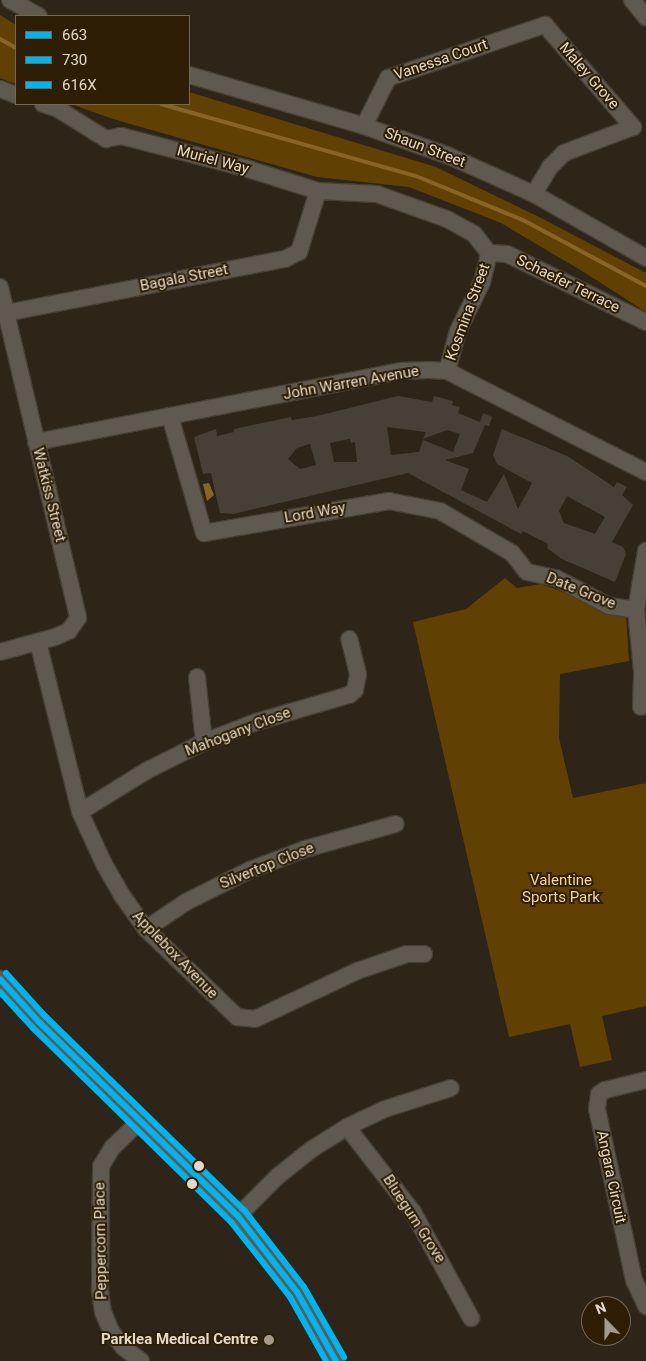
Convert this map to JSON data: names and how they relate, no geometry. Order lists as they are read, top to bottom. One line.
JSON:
{"streets":{"street":["Vanessa Court","Maley Grove","Shaun Street","Muriel Way","Bagala Street","Schaefer Terrace","Kosmina Street","John Warren Avenue","Watkiss Street","Lord Way","Date Grove","Mahogany Close","Silvertop Close","Applebox Avenue","Angara Circuit","Bluegum Grove","Peppercorn Place"]},"crossings":[["Vanessa Court","Maley Grove"],["Vanessa Court","Shaun Street"],["Maley Grove","Shaun Street"],["Muriel Way","Bagala Street"],["Muriel Way","Schaefer Terrace"],["Muriel Way","Kosmina Street"],["Bagala Street","Watkiss Street"],["Schaefer Terrace","Kosmina Street"],["Kosmina Street","John Warren Avenue"],["John Warren Avenue","Watkiss Street"],["John Warren Avenue","Lord Way"],["Watkiss Street","Applebox Avenue"],["Lord Way","Date Grove"],["Mahogany Close","Applebox Avenue"],["Silvertop Close","Applebox Avenue"]],"parks":["Valentine Sports Park"],"places":["Parklea Medical Centre"],"lines":["transit line 616X","transit line 663","transit line 730"],"legend":["663","730","616X"],"north":"top"}
